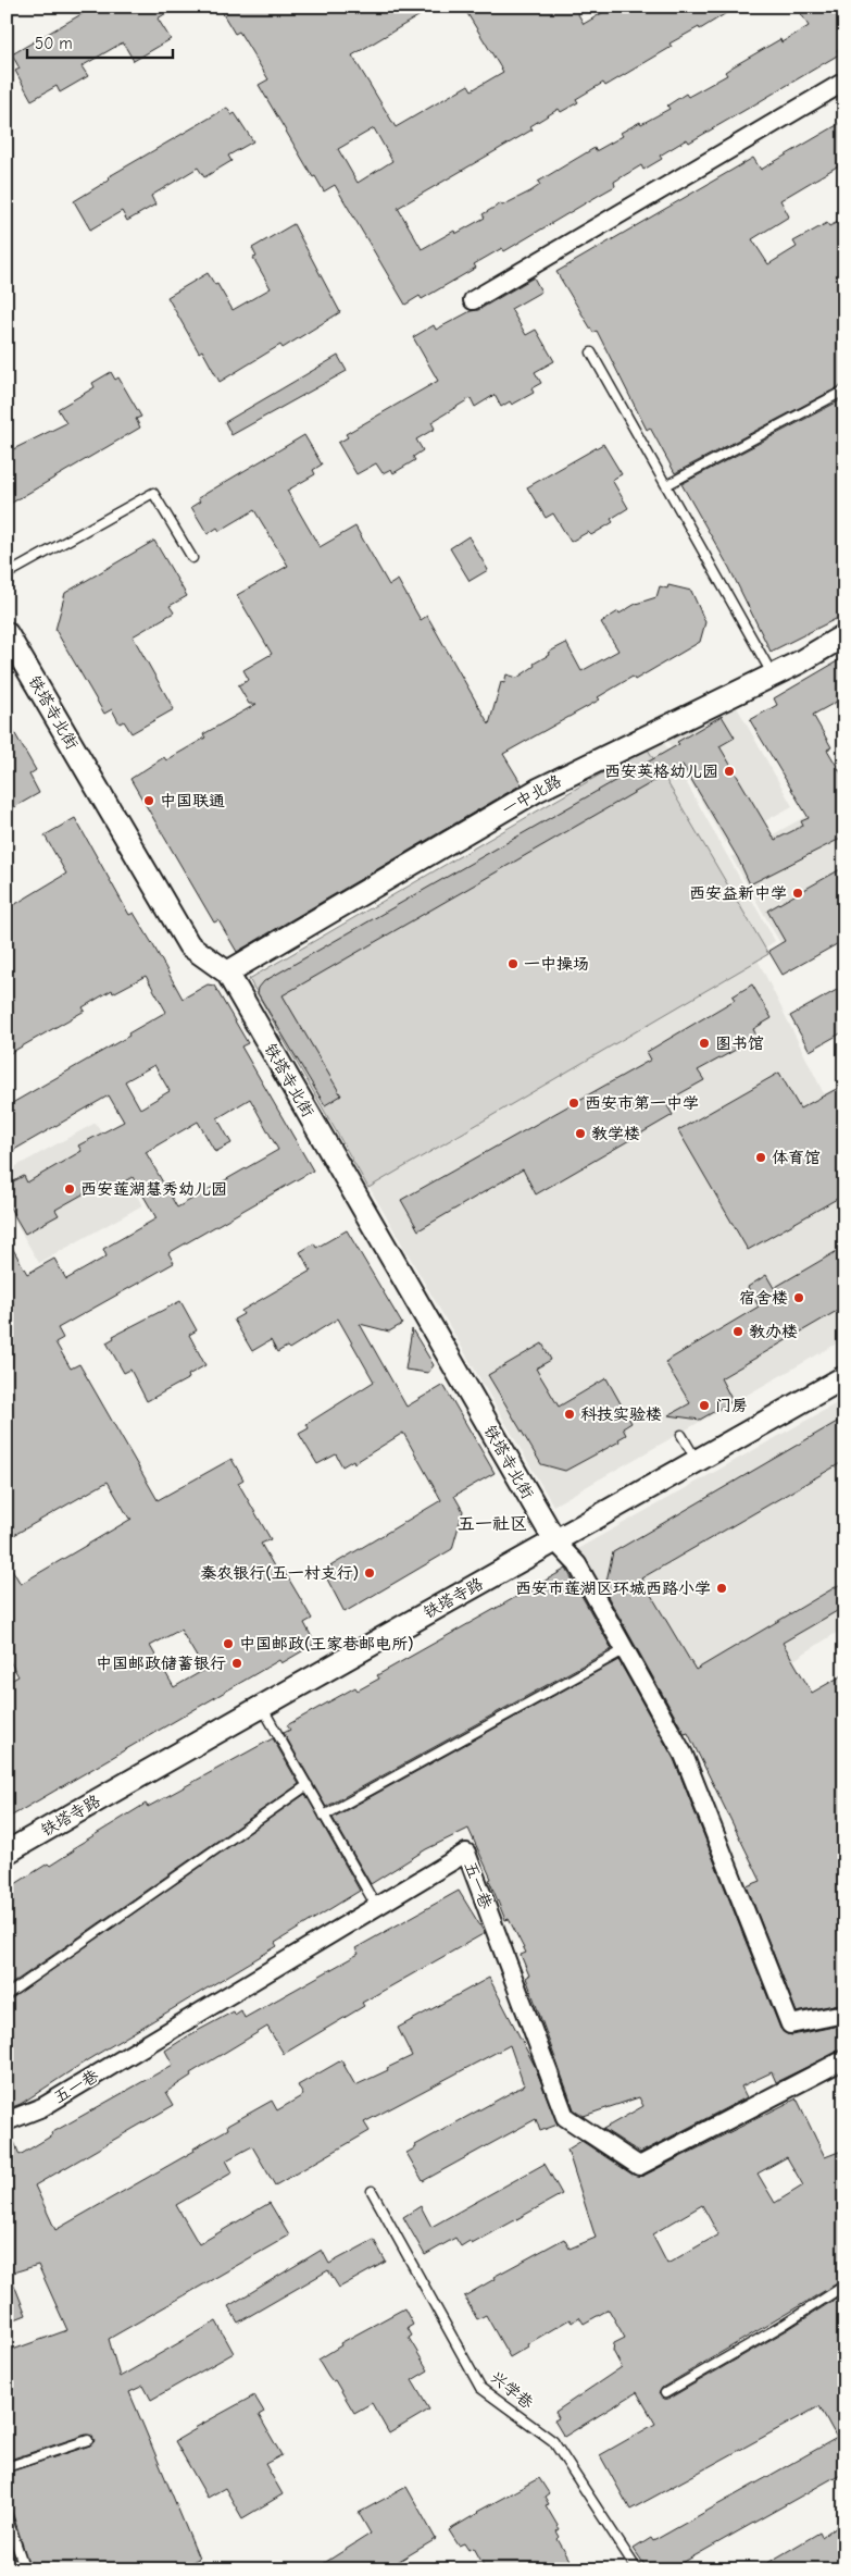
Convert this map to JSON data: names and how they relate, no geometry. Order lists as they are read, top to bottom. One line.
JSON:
{"streets":{"street":["铁塔寺北街","一中北路","铁塔寺路","五一巷"],"lane":["兴学巷"]},"crossings":[["铁塔寺北街","一中北路"],["铁塔寺北街","铁塔寺路"]],"districts":["五一社区"],"places":["西安英格幼儿园","中国联通","西安益新中学","一中操场","图书馆","西安市第一中学","教学楼","体育馆","西安莲湖慧秀幼儿园","宿舍楼","教办楼","门房","科技实验楼","秦农银行(五一村支行)","西安市莲湖区环城西路小学","中国邮政(王家巷邮电所)","中国邮政储蓄银行"],"scale_bar":"50 m"}
